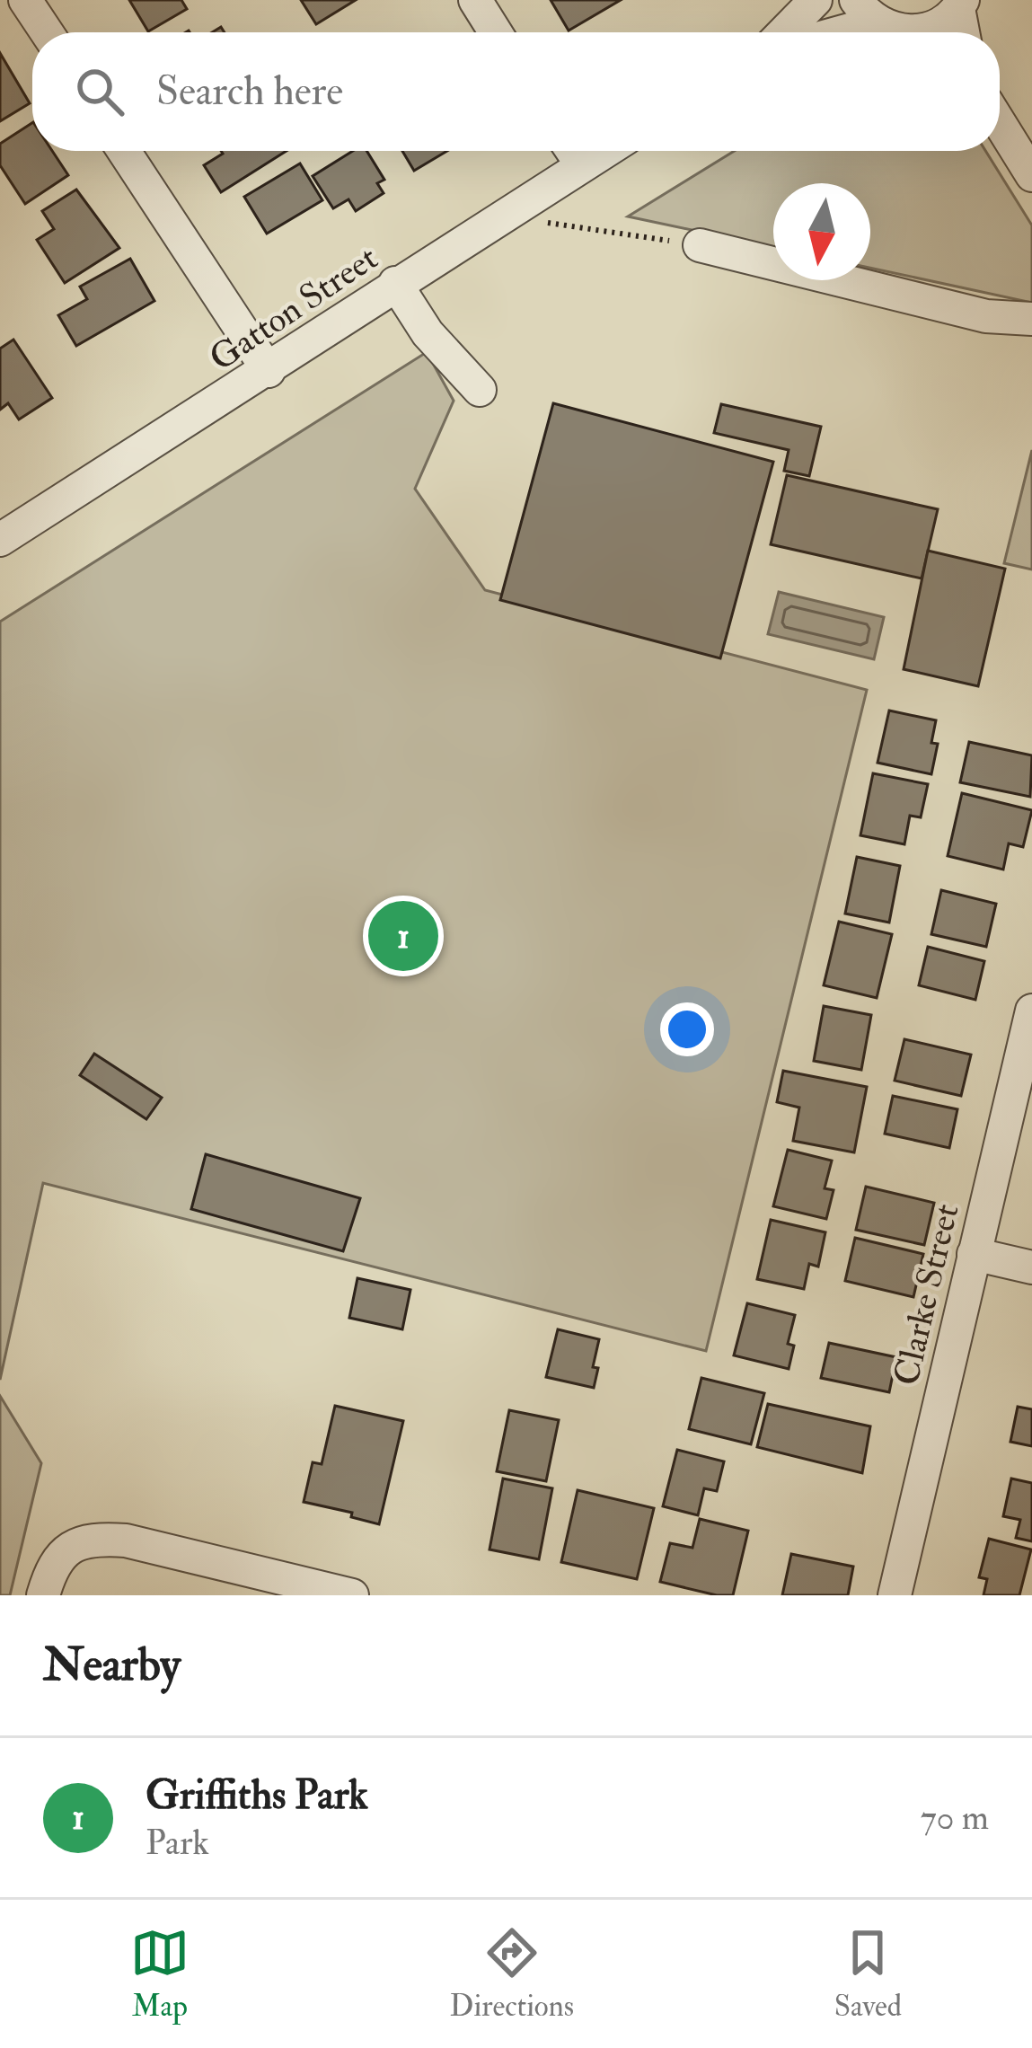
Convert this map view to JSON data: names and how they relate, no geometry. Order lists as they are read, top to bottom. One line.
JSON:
{"streets":{"street":["Gatton Street","Clarke Street"]},"north":"bottom","page":{"search":"Search here","pins":"1","heading":"Nearby","list":[{"mark":"1","name":"Griffiths Park","note":"Park","value":"70 m"}],"nav":["Map","Directions","Saved"]}}
